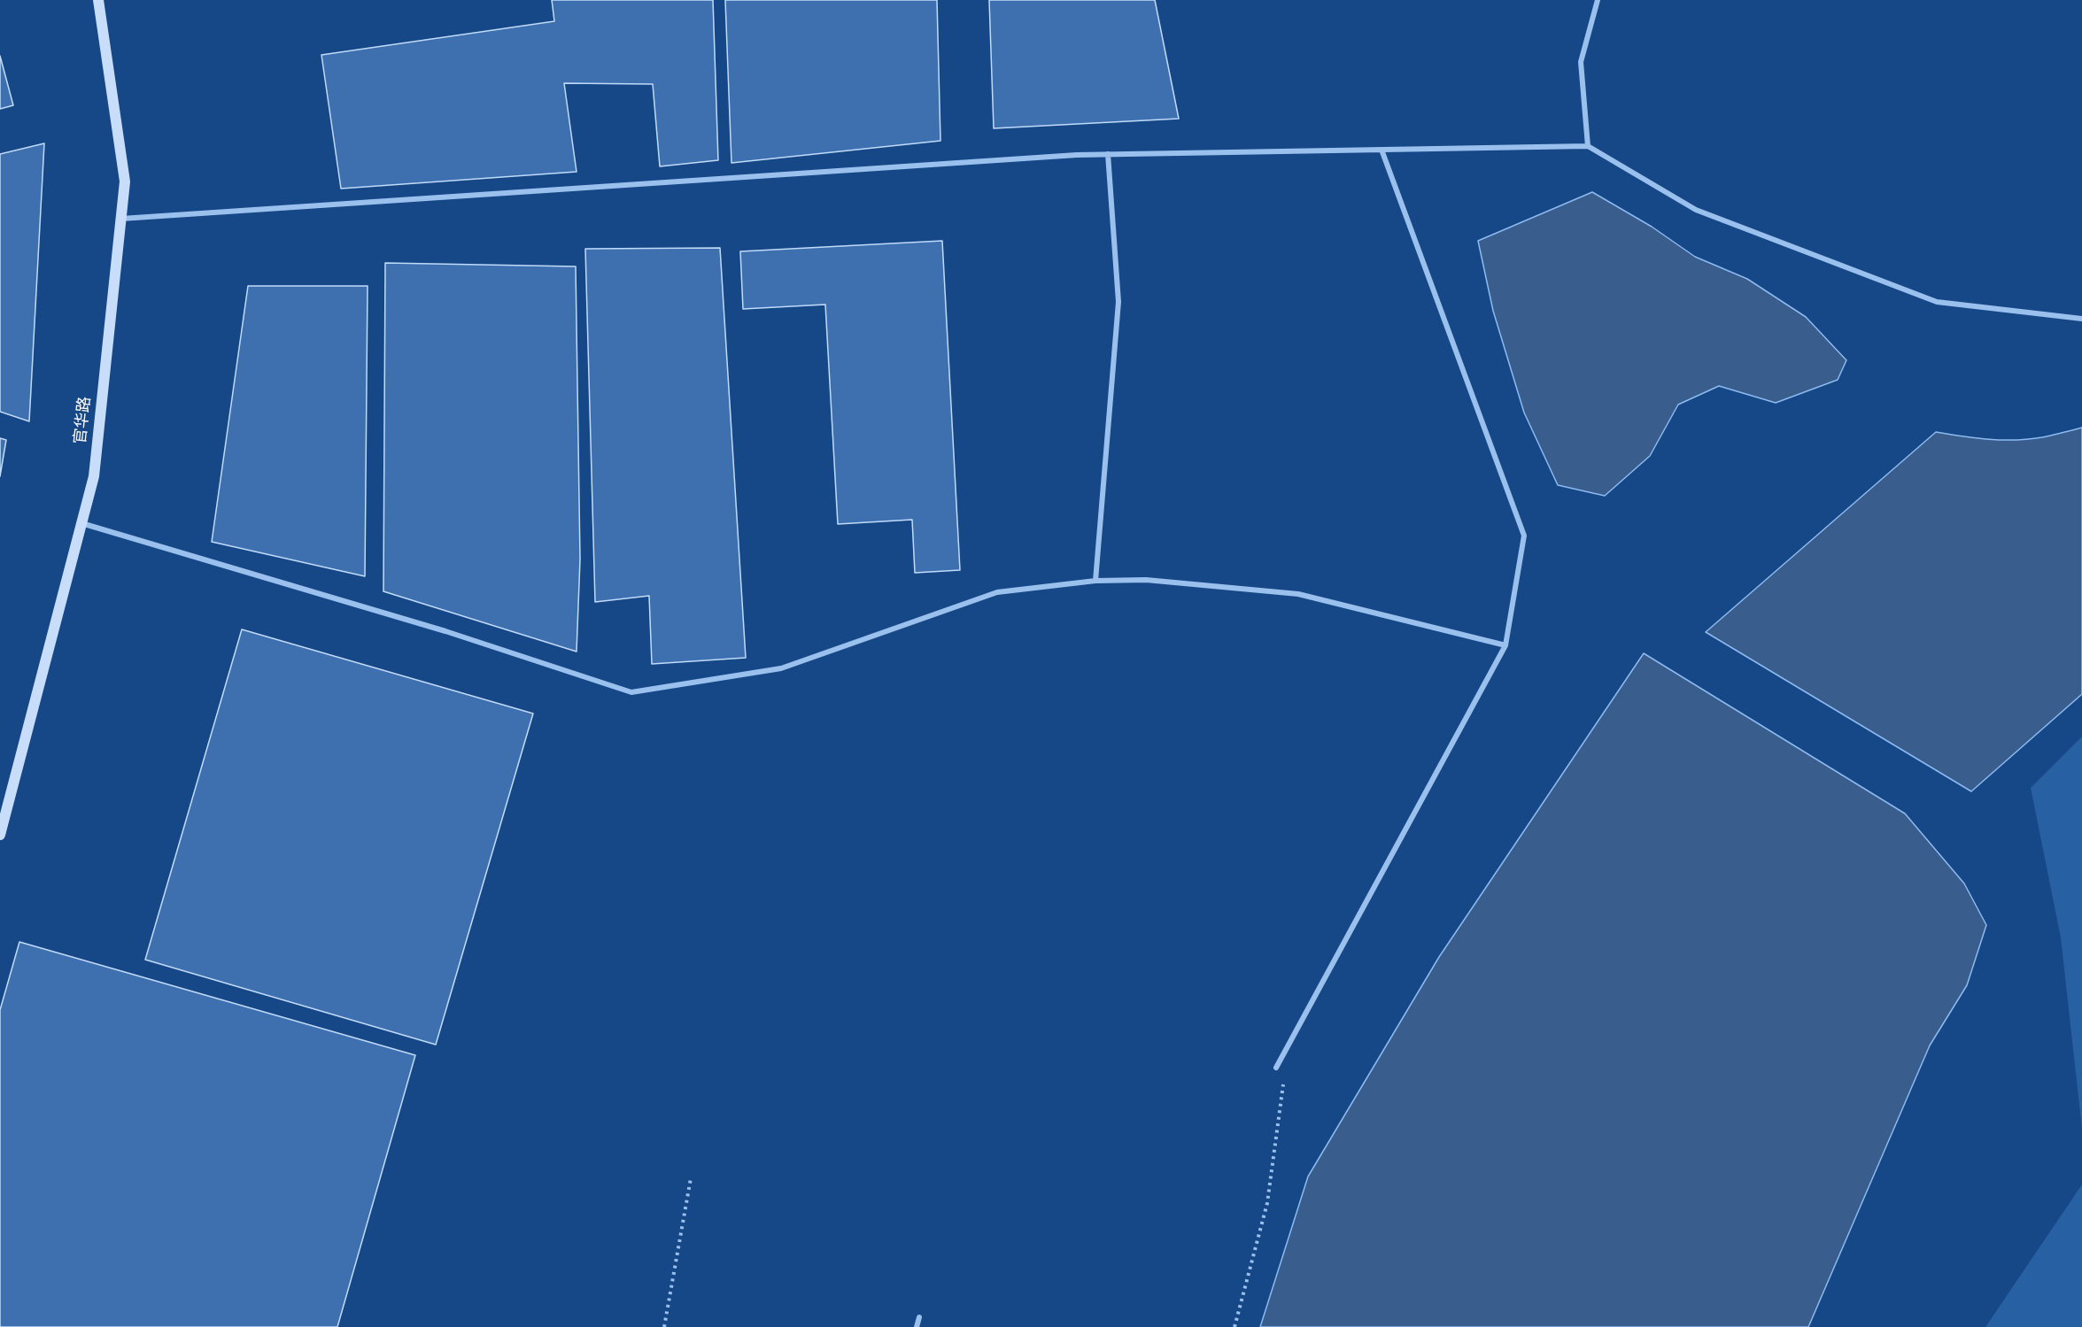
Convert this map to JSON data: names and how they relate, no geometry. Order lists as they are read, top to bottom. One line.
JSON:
{"streets":{"main road":["官华路"]}}
